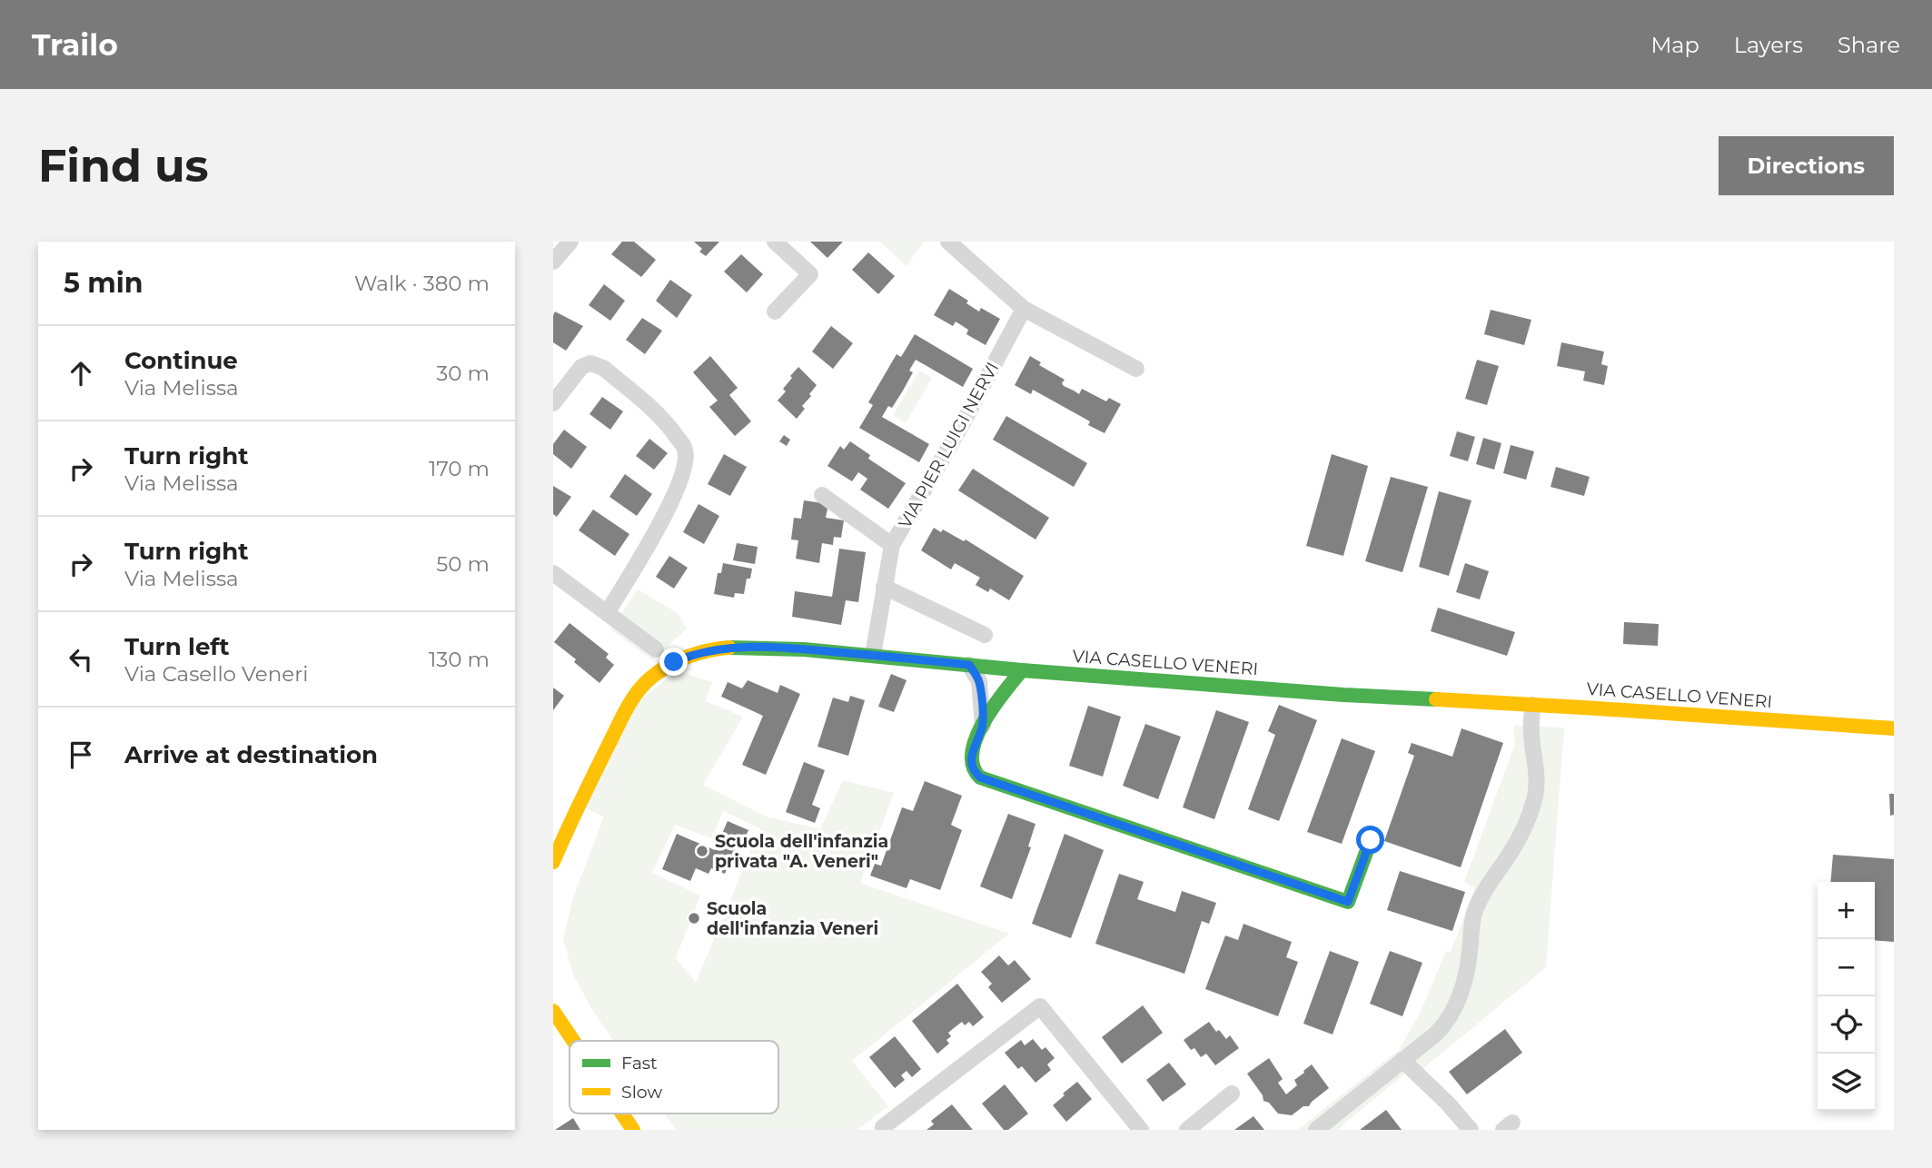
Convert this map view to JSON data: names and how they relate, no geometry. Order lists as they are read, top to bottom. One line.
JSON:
{"streets":{"street":["VIA PIER LUIGI NERVI","VIA CASELLO VENERI"]},"crossings":[["VIA PIER LUIGI NERVI","VIA CASELLO VENERI"]],"places":["Scuola dell'infanzia privata \"A. Veneri\"","Scuola dell'infanzia Veneri"],"legend":["Fast","Slow"],"page":{"header":"Trailo","nav":["Map","Layers","Share"],"buttons":"Directions","title":"Find us","heading":["5 min","Walk · 380 m"],"list":[["Continue","Via Melissa","30 m"],["Turn right","Via Melissa","170 m"],["Turn right","Via Melissa","50 m"],["Turn left","Via Casello Veneri","130 m"],"Arrive at destination"],"map_buttons":["+","−"]}}
